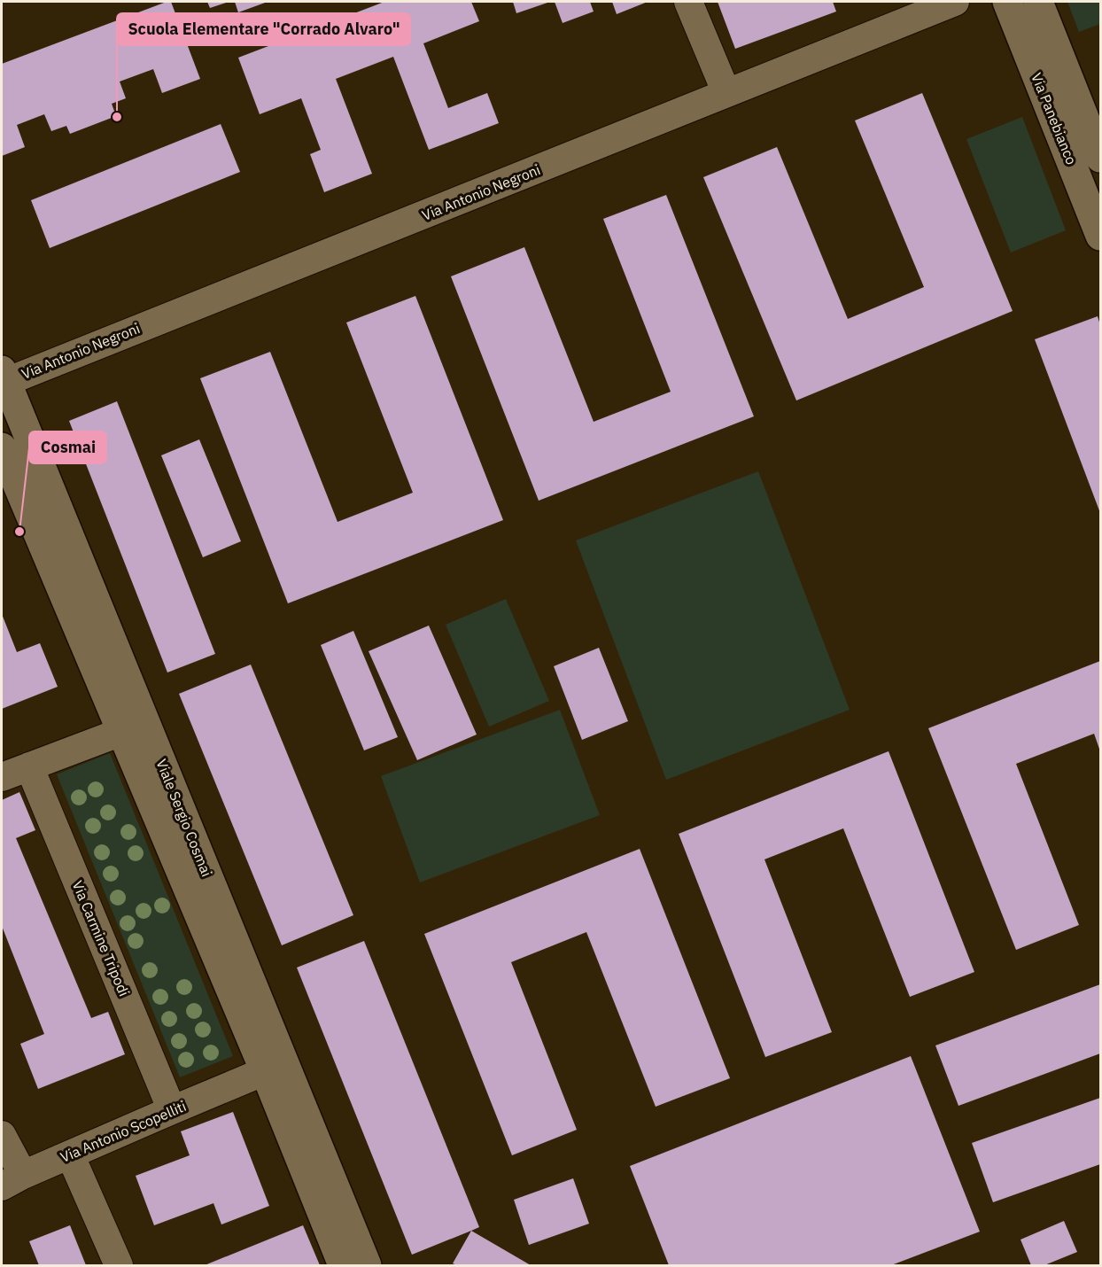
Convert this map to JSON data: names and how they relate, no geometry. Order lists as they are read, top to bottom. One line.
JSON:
{"streets":{"street":["Via Panebianco","Via Antonio Negroni","Viale Sergio Cosmai","Via Carmine Tripodi","Via Antonio Scopelliti"]},"crossings":[["Via Antonio Negroni","Viale Sergio Cosmai"],["Viale Sergio Cosmai","Via Antonio Scopelliti"],["Via Carmine Tripodi","Via Antonio Scopelliti"]],"places":["Scuola Elementare \"Corrado Alvaro\"","Cosmai"]}
